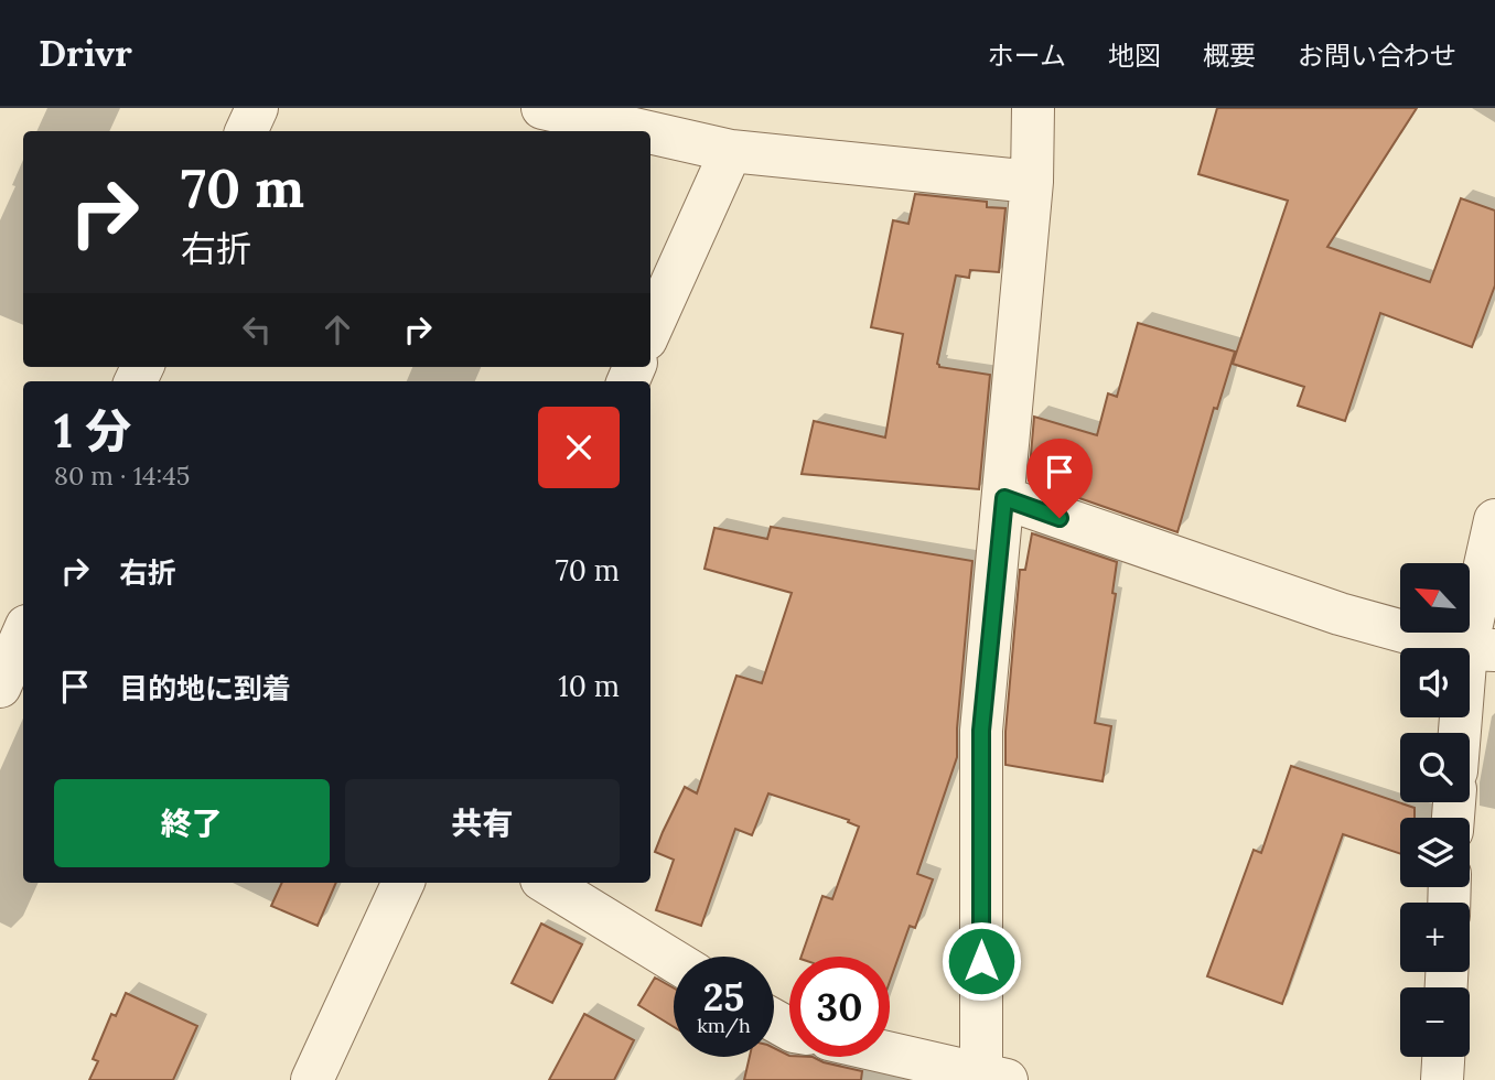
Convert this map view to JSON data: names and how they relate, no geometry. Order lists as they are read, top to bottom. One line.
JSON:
{"north":"top left","page":{"header":"Drivr","nav":["ホーム","地図","概要","お問い合わせ"],"turn":["70 m","右折"],"heading":["1 分","80 m · 14:45"],"list":[{"name":"右折","value":"70 m"},{"name":"目的地に到着","value":"10 m"}],"map_buttons":["+","−"],"buttons":["終了","共有"],"speed":"25 km/h","limit":"30"}}
